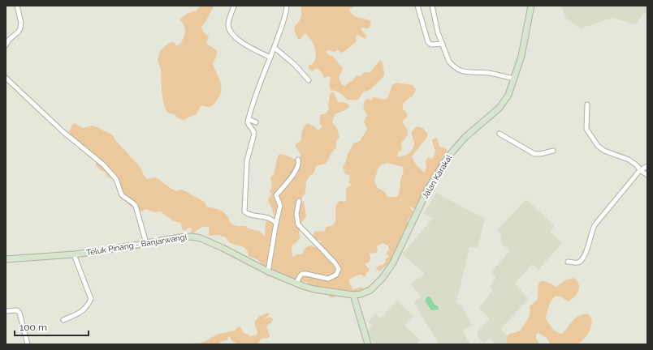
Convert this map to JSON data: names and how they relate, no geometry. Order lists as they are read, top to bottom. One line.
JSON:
{"streets":{"main road":["Jalan Karakal","Teluk Pinang - Banjarwangi"]},"crossings":[["Jalan Karakal","Teluk Pinang - Banjarwangi"]],"scale_bar":"100 m"}
